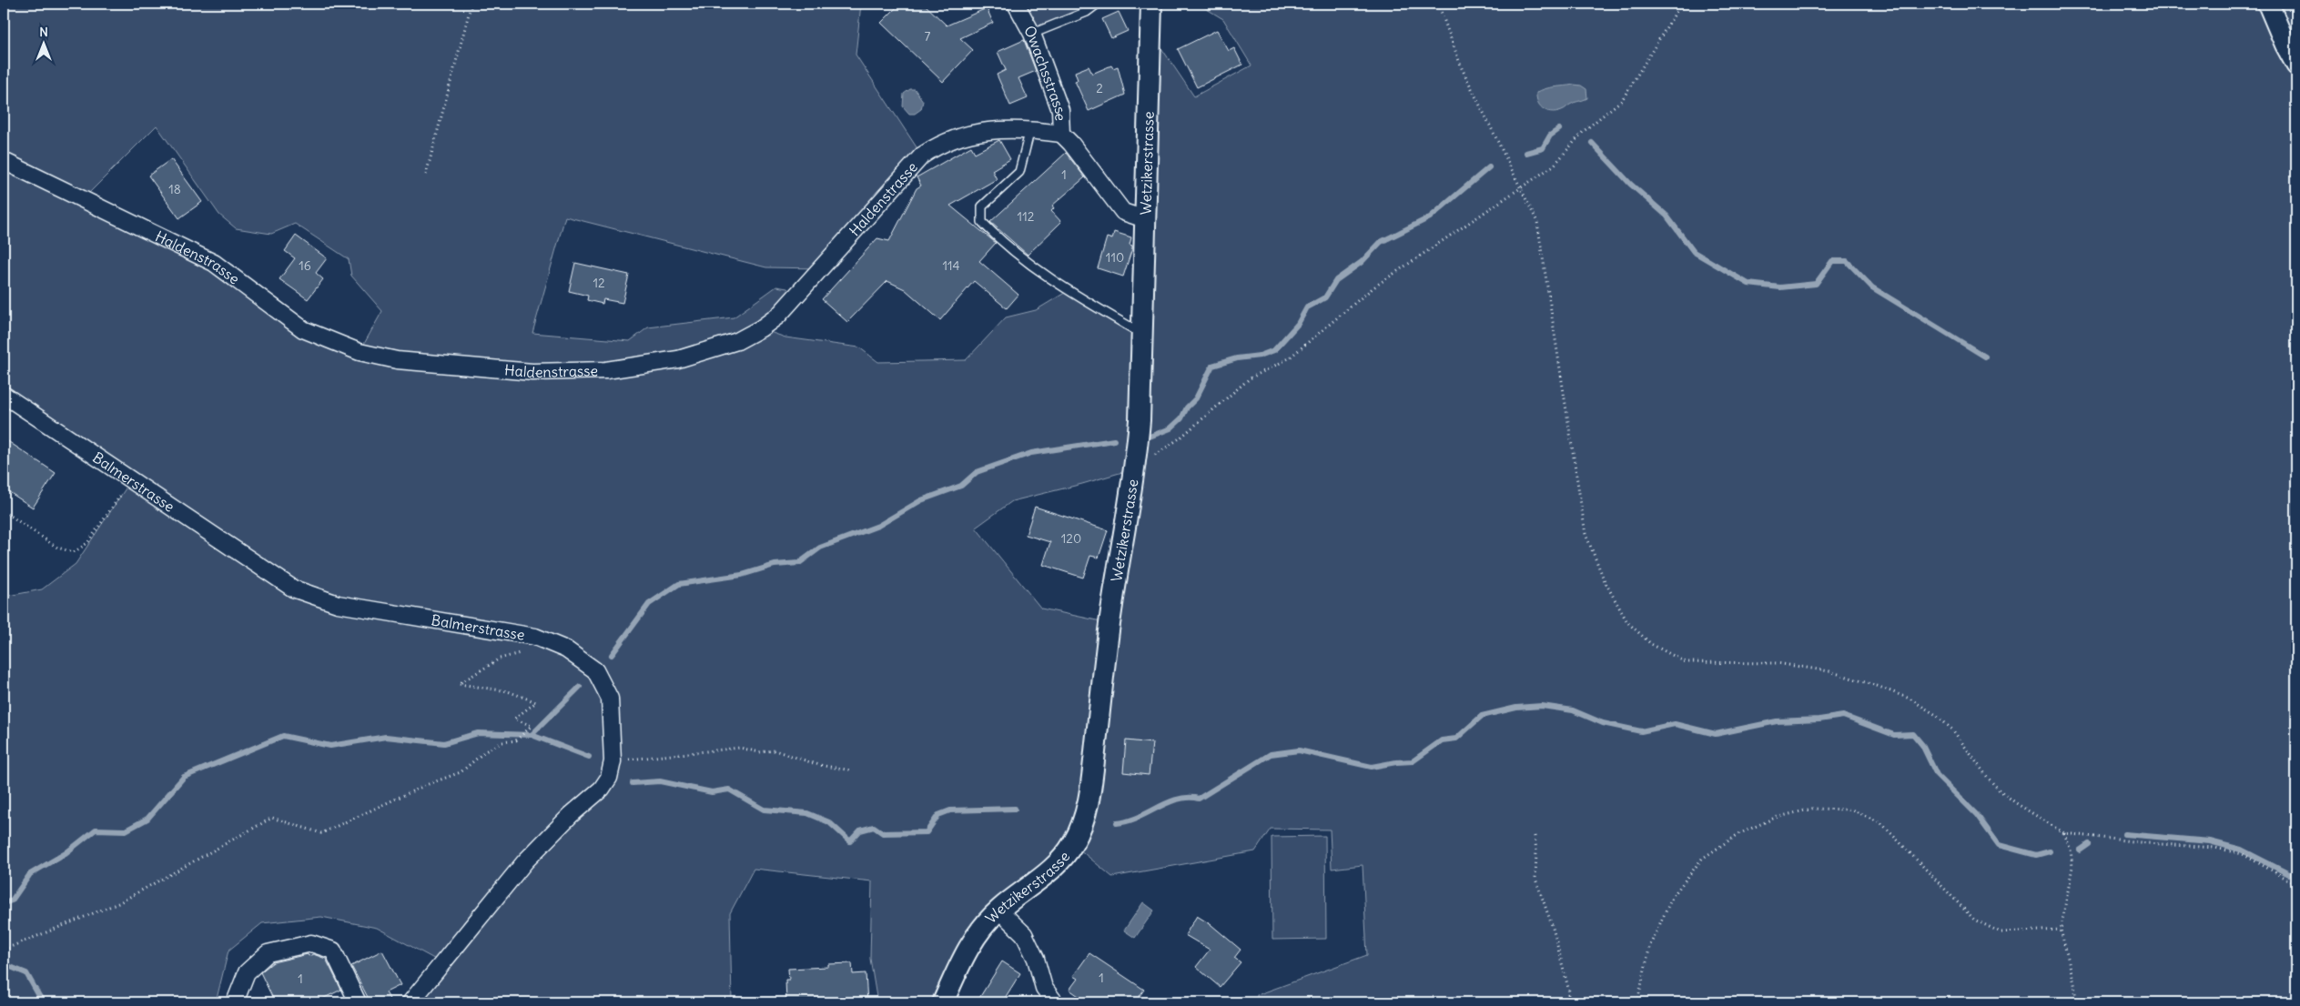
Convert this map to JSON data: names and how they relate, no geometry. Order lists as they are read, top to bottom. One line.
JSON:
{"streets":{"street":["Owachsstrasse","Wetzikerstrasse","Haldenstrasse","Balmerstrasse"]},"crossings":[["Owachsstrasse","Wetzikerstrasse"],["Owachsstrasse","Haldenstrasse"]],"house_numbers":["7","2","1","18","112","110","16","114","12","120","1","1"],"north":"top"}
